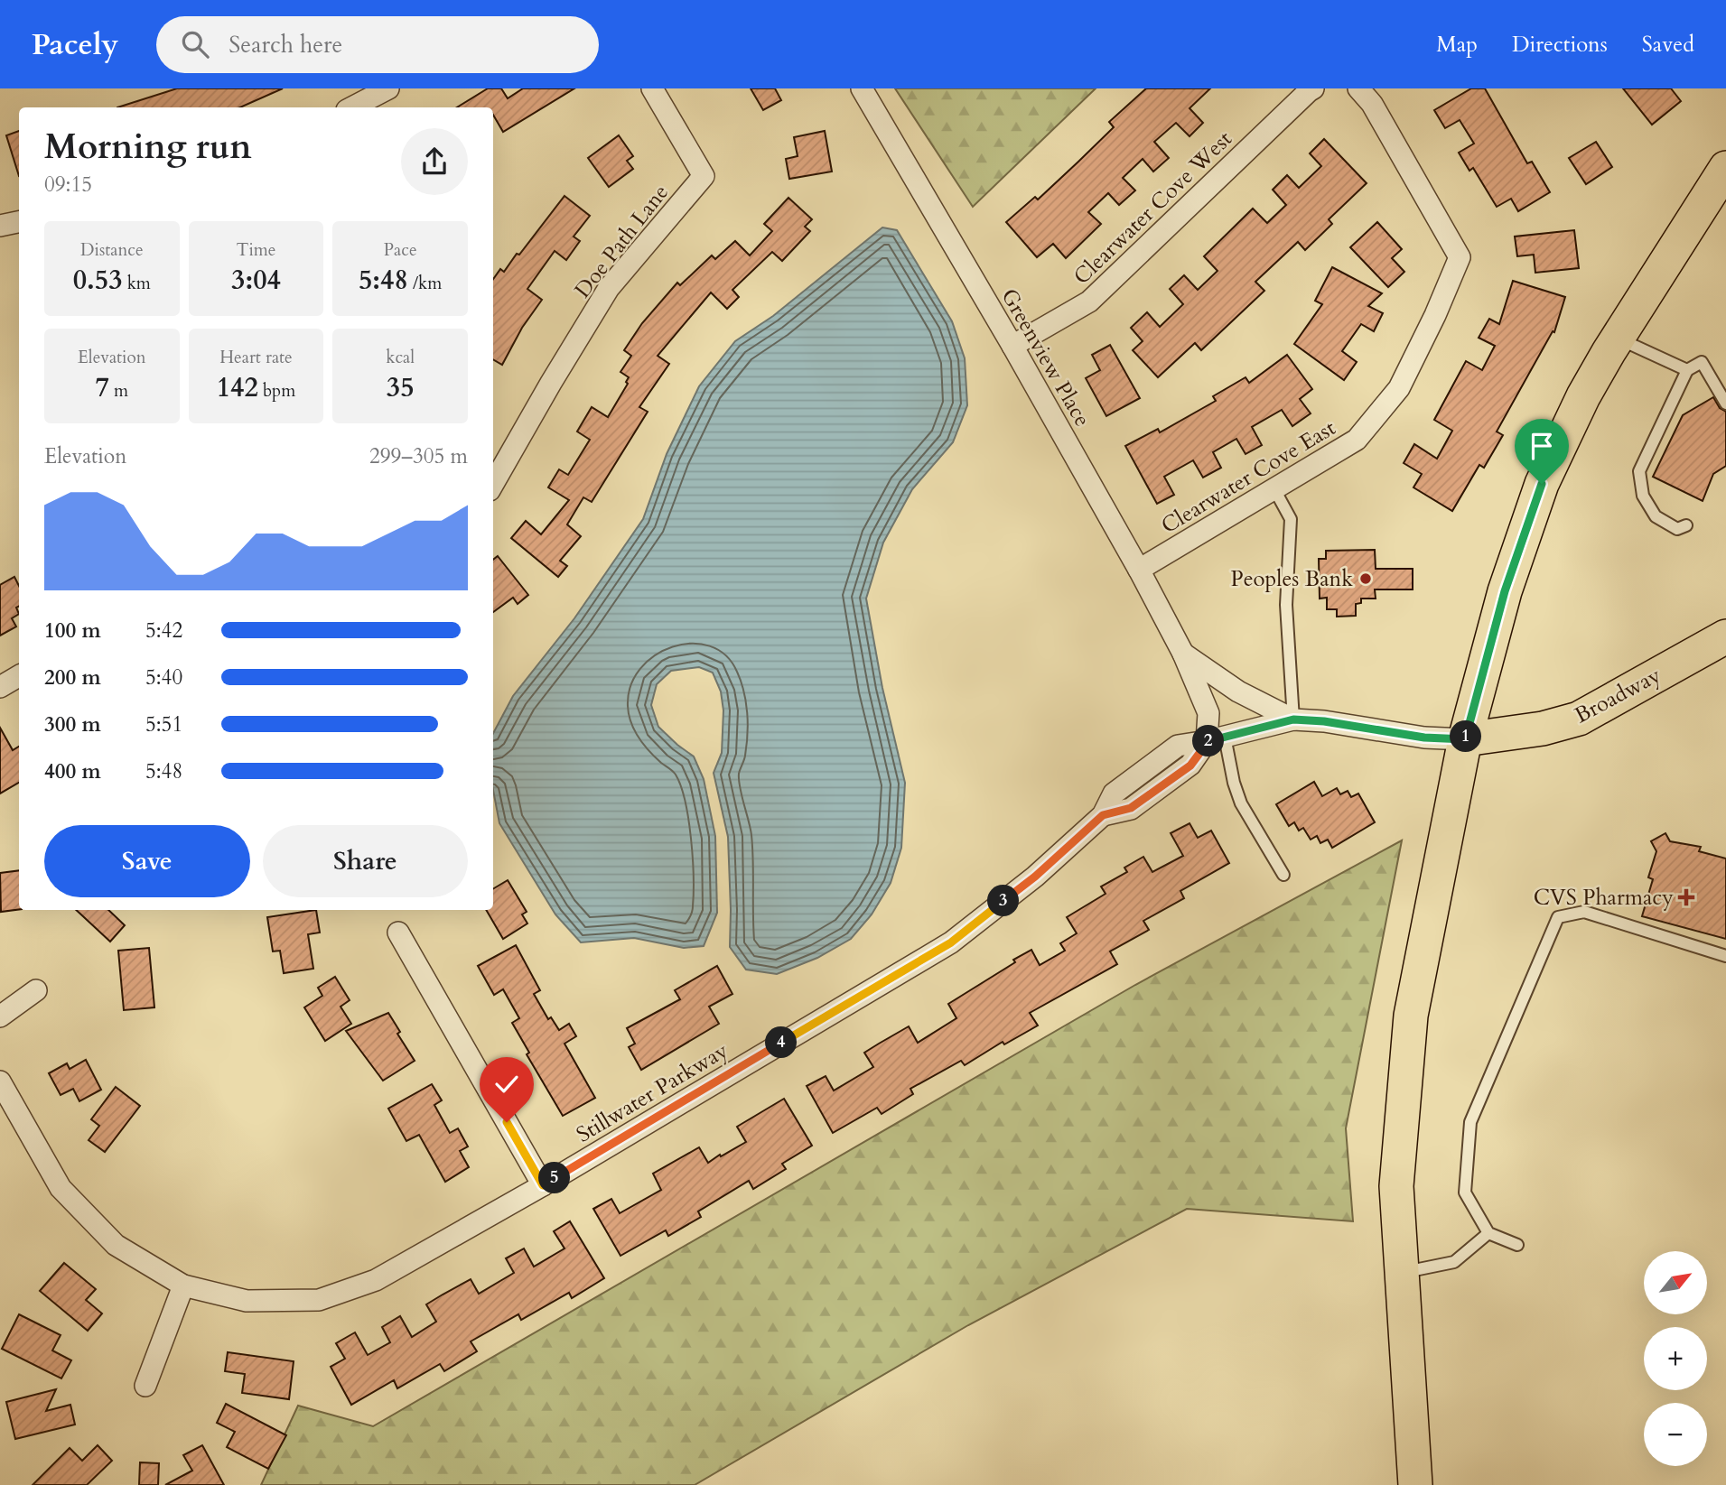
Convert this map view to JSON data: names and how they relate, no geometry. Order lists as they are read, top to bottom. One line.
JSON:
{"streets":{"main road":["Broadway"],"street":["Clearwater Cove West","Doe Path Lane","Greenview Place","Clearwater Cove East","Stillwater Parkway"]},"crossings":[["Clearwater Cove West","Greenview Place"],["Greenview Place","Clearwater Cove East"],["Greenview Place","Stillwater Parkway"]],"places":{"other":["Peoples Bank"],"health":["CVS Pharmacy"]},"north":"top right","page":{"header":"Pacely","search":"Search here","nav":["Map","Directions","Saved"],"heading":["Morning run","09:15"],"stats":[["Distance","0.53 km"],["Time","3:04"],["Pace","5:48 /km"],["Elevation","7 m"],["Heart rate","142 bpm"],["kcal","35"]],"chart":["Elevation","299–305 m"],"list":[{"name":"100 m","note":"5:42"},{"name":"200 m","note":"5:40"},{"name":"300 m","note":"5:51"},{"name":"400 m","note":"5:48"}],"pins":["1","2","3","4","5"],"buttons":["Save","Share"],"map_buttons":["+","−"]}}
